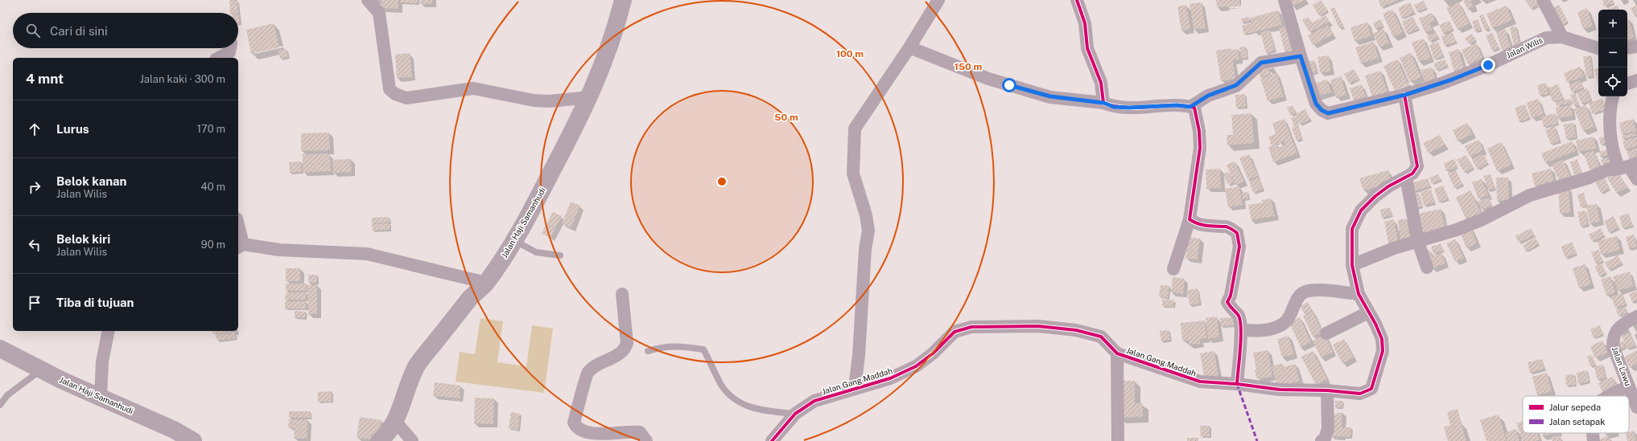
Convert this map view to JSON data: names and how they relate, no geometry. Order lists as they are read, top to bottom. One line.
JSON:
{"streets":{"street":["Jalan Wilis","Jalan Haji Samanhudi","Jalan Gang Maddah","Jalan Lawu"]},"crossings":[["Jalan Wilis","Jalan Gang Maddah"]],"legend":["Jalur sepeda","Jalan setapak"],"page":{"map_buttons":["+","−"],"search":"Cari di sini","heading":["4 mnt","Jalan kaki · 300 m"],"list":[["Lurus","170 m"],["Belok kanan","Jalan Wilis","40 m"],["Belok kiri","Jalan Wilis","90 m"],"Tiba di tujuan"]},"rings":["100 m","150 m","50 m"]}
